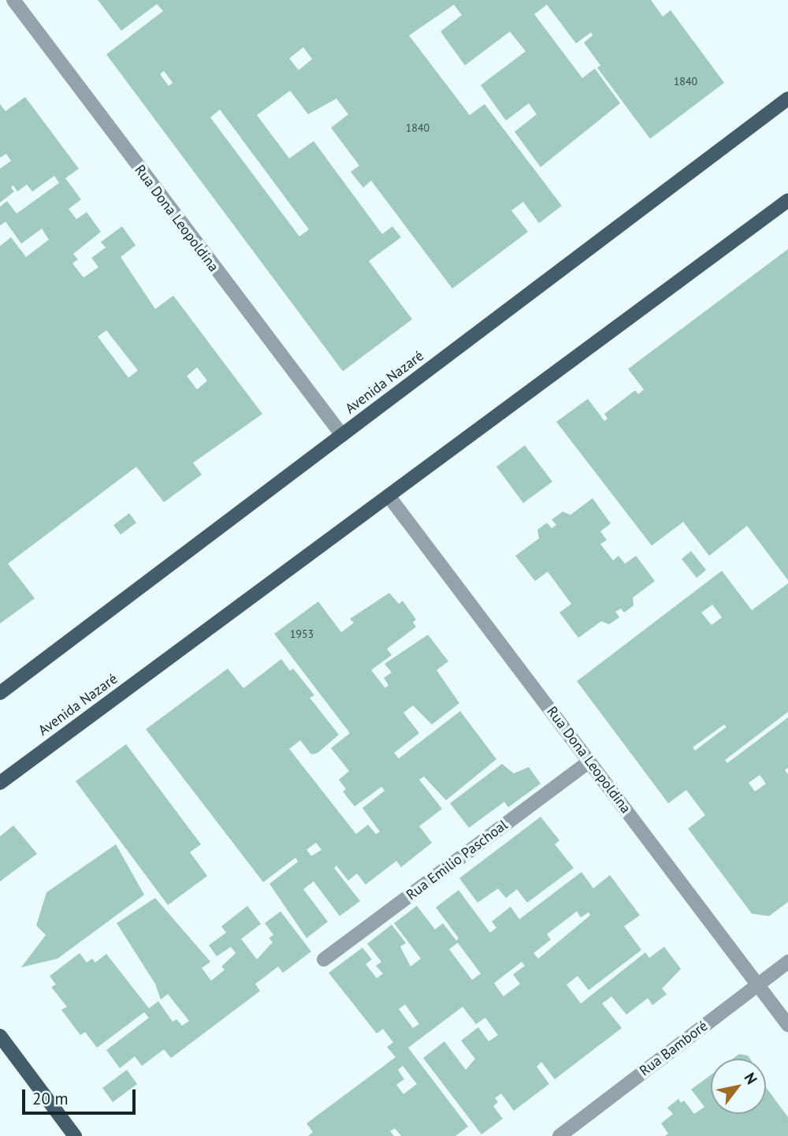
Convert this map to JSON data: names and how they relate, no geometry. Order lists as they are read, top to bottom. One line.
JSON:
{"streets":{"main road":["Avenida Nazaré"],"street":["Rua Dona Leopoldina","Rua Emilio Paschoal","Rua Bamboré"]},"crossings":[["Rua Dona Leopoldina","Avenida Nazaré"],["Rua Dona Leopoldina","Rua Emilio Paschoal"],["Rua Dona Leopoldina","Rua Bamboré"]],"house_numbers":["1840","1840","1953"],"scale_bar":"20 m","north":"top right"}
